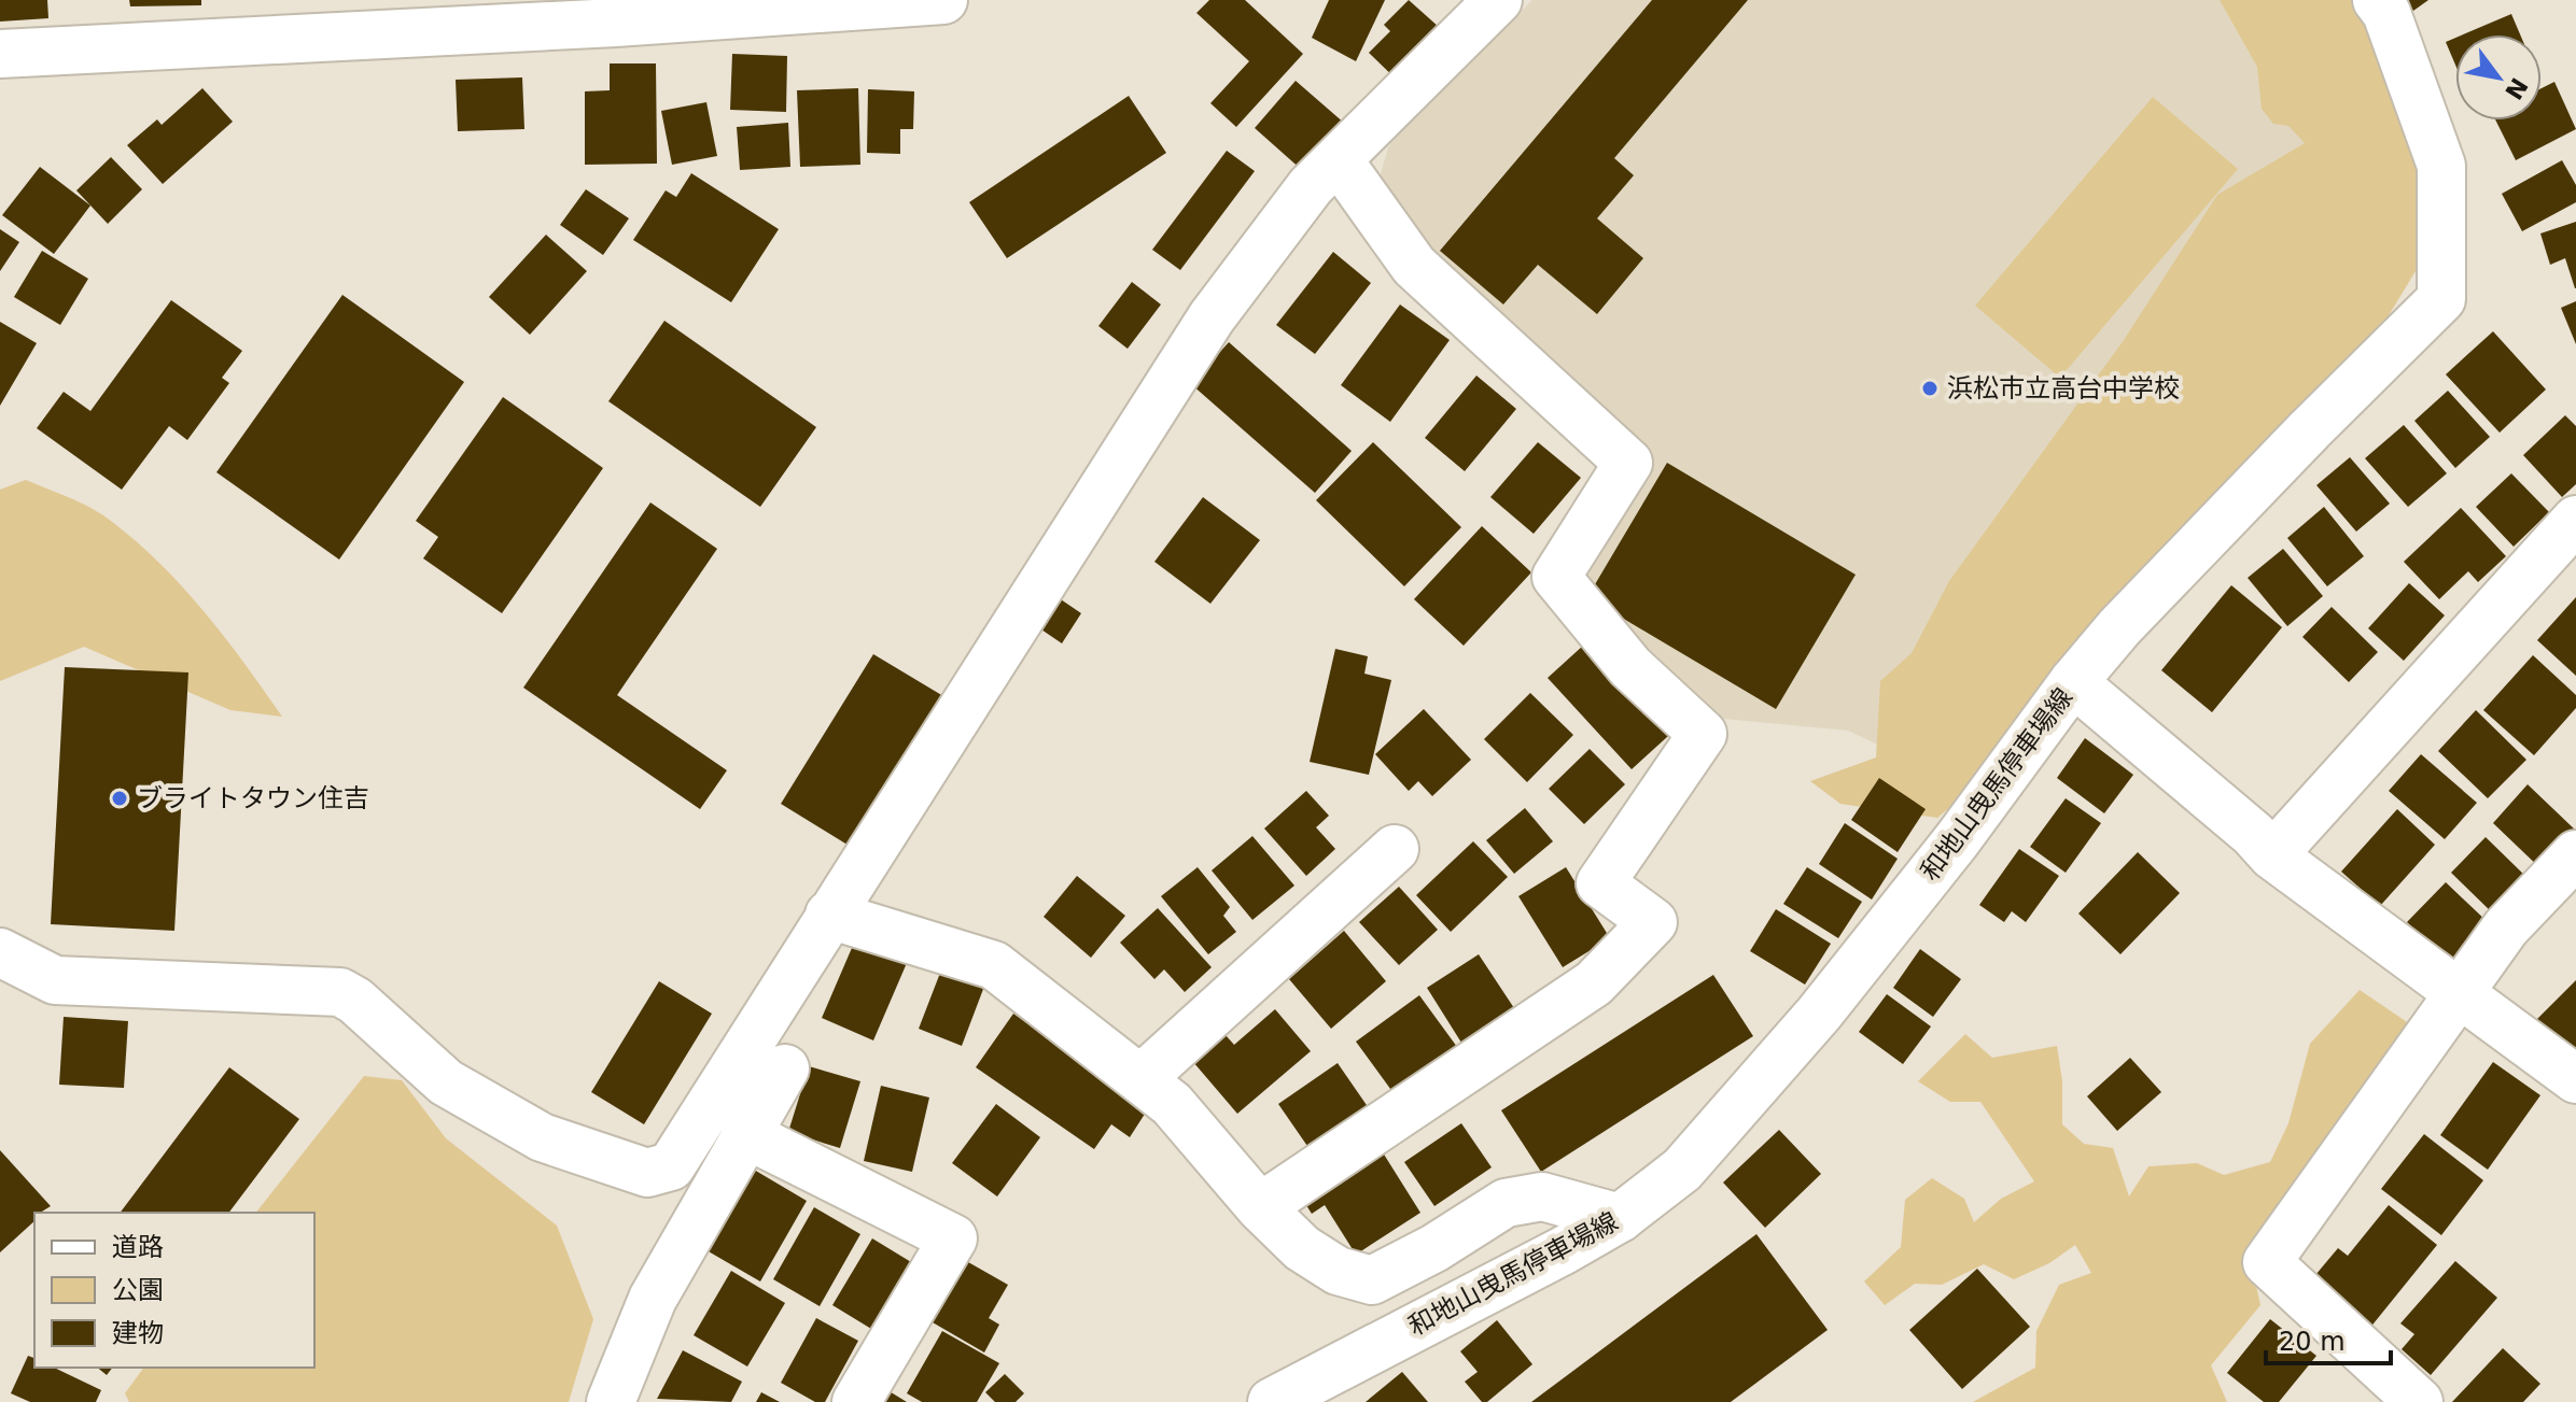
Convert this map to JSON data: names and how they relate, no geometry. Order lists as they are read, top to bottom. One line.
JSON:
{"streets":{"street":["和地山曳馬停車場線"]},"places":["浜松市立高台中学校","ブライトタウン住吉"],"legend":["道路","公園","建物"],"scale_bar":"20 m","north":"bottom right"}
